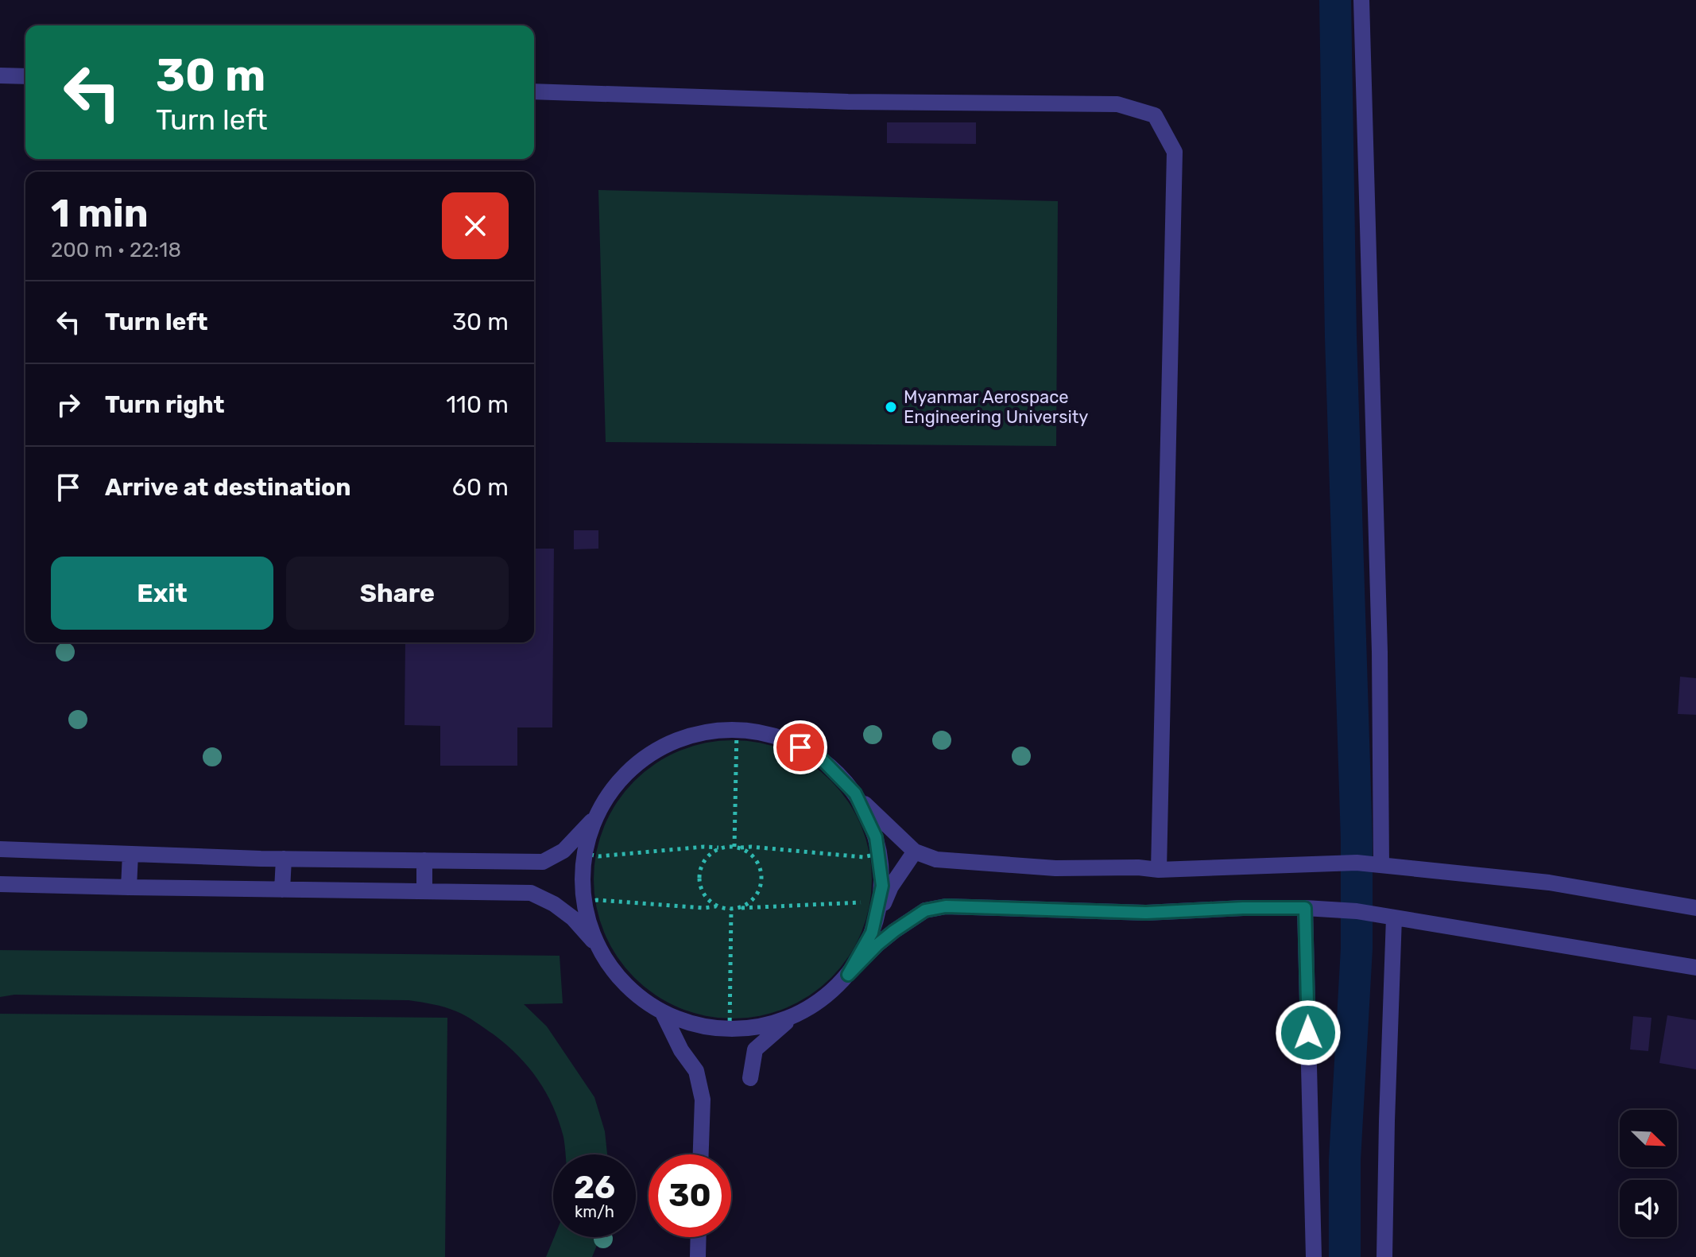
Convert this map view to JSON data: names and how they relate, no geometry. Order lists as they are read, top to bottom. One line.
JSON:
{"places":["Myanmar Aerospace Engineering University"],"north":"bottom right","page":{"turn":["30 m","Turn left"],"heading":["1 min","200 m · 22:18"],"list":[{"name":"Turn left","value":"30 m"},{"name":"Turn right","value":"110 m"},{"name":"Arrive at destination","value":"60 m"}],"buttons":["Exit","Share"],"speed":"26 km/h","limit":"30"}}
